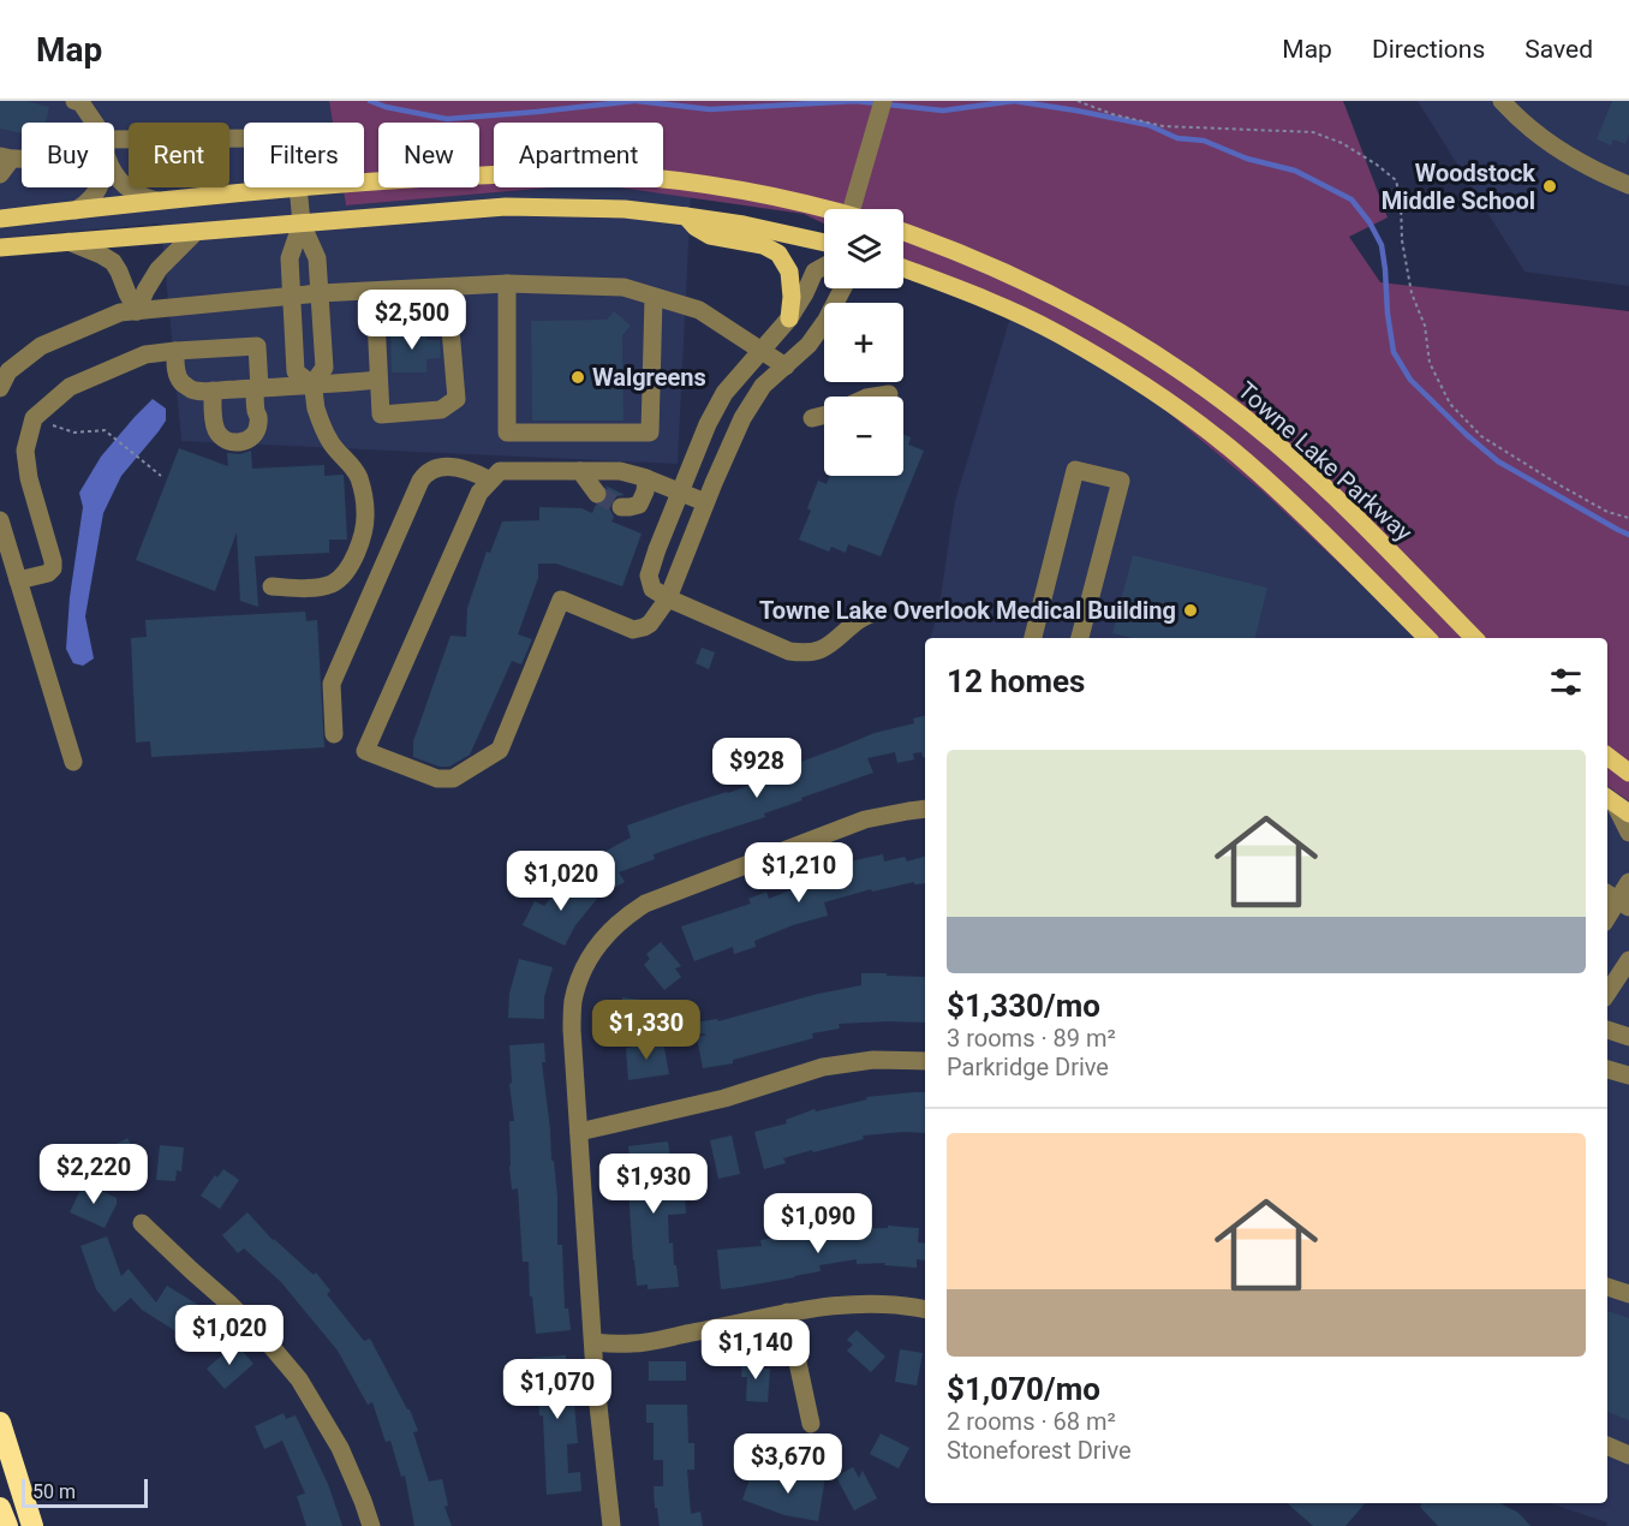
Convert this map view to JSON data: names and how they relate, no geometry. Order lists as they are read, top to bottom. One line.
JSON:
{"streets":{"main road":["Towne Lake Parkway"]},"places":["Woodstock Middle School","Walgreens","Towne Lake Overlook Medical Building"],"scale_bar":"50 m","page":{"header":"Map","nav":["Map","Directions","Saved"],"chip":["Buy","Rent","Filters","New","Apartment"],"map_buttons":["+","−"],"price":["$2,500","$928","$1,210","$1,020","$1,330","$2,220","$1,930","$1,090","$1,020","$1,140","$1,070","$3,670"],"heading":"12 homes","list":[{"name":"$1,330/mo","note":"3 rooms · 89 m² · Parkridge Drive"},{"name":"$1,070/mo","note":"2 rooms · 68 m² · Stoneforest Drive"}],"scale":"50 m"}}
